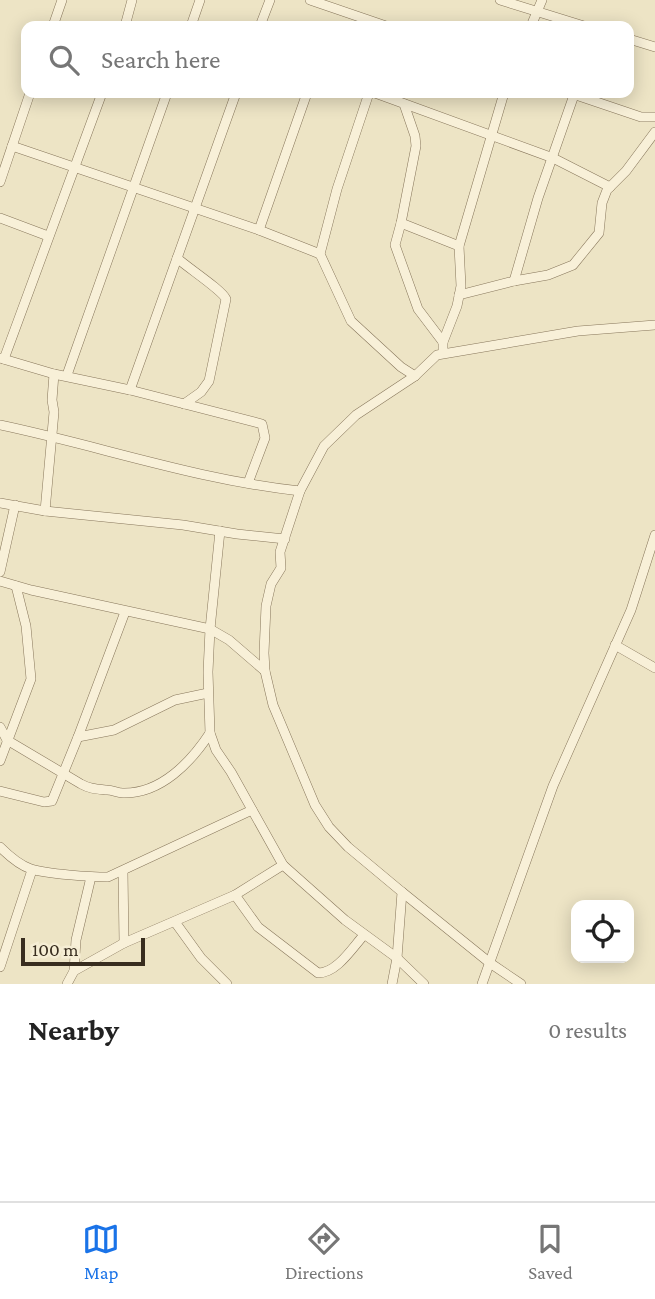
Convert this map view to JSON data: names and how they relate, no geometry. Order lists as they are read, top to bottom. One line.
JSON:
{"scale_bar":"100 m","page":{"search":"Search here","scale":"100 m","heading":["Nearby","0 results"],"nav":["Map","Directions","Saved"]}}
